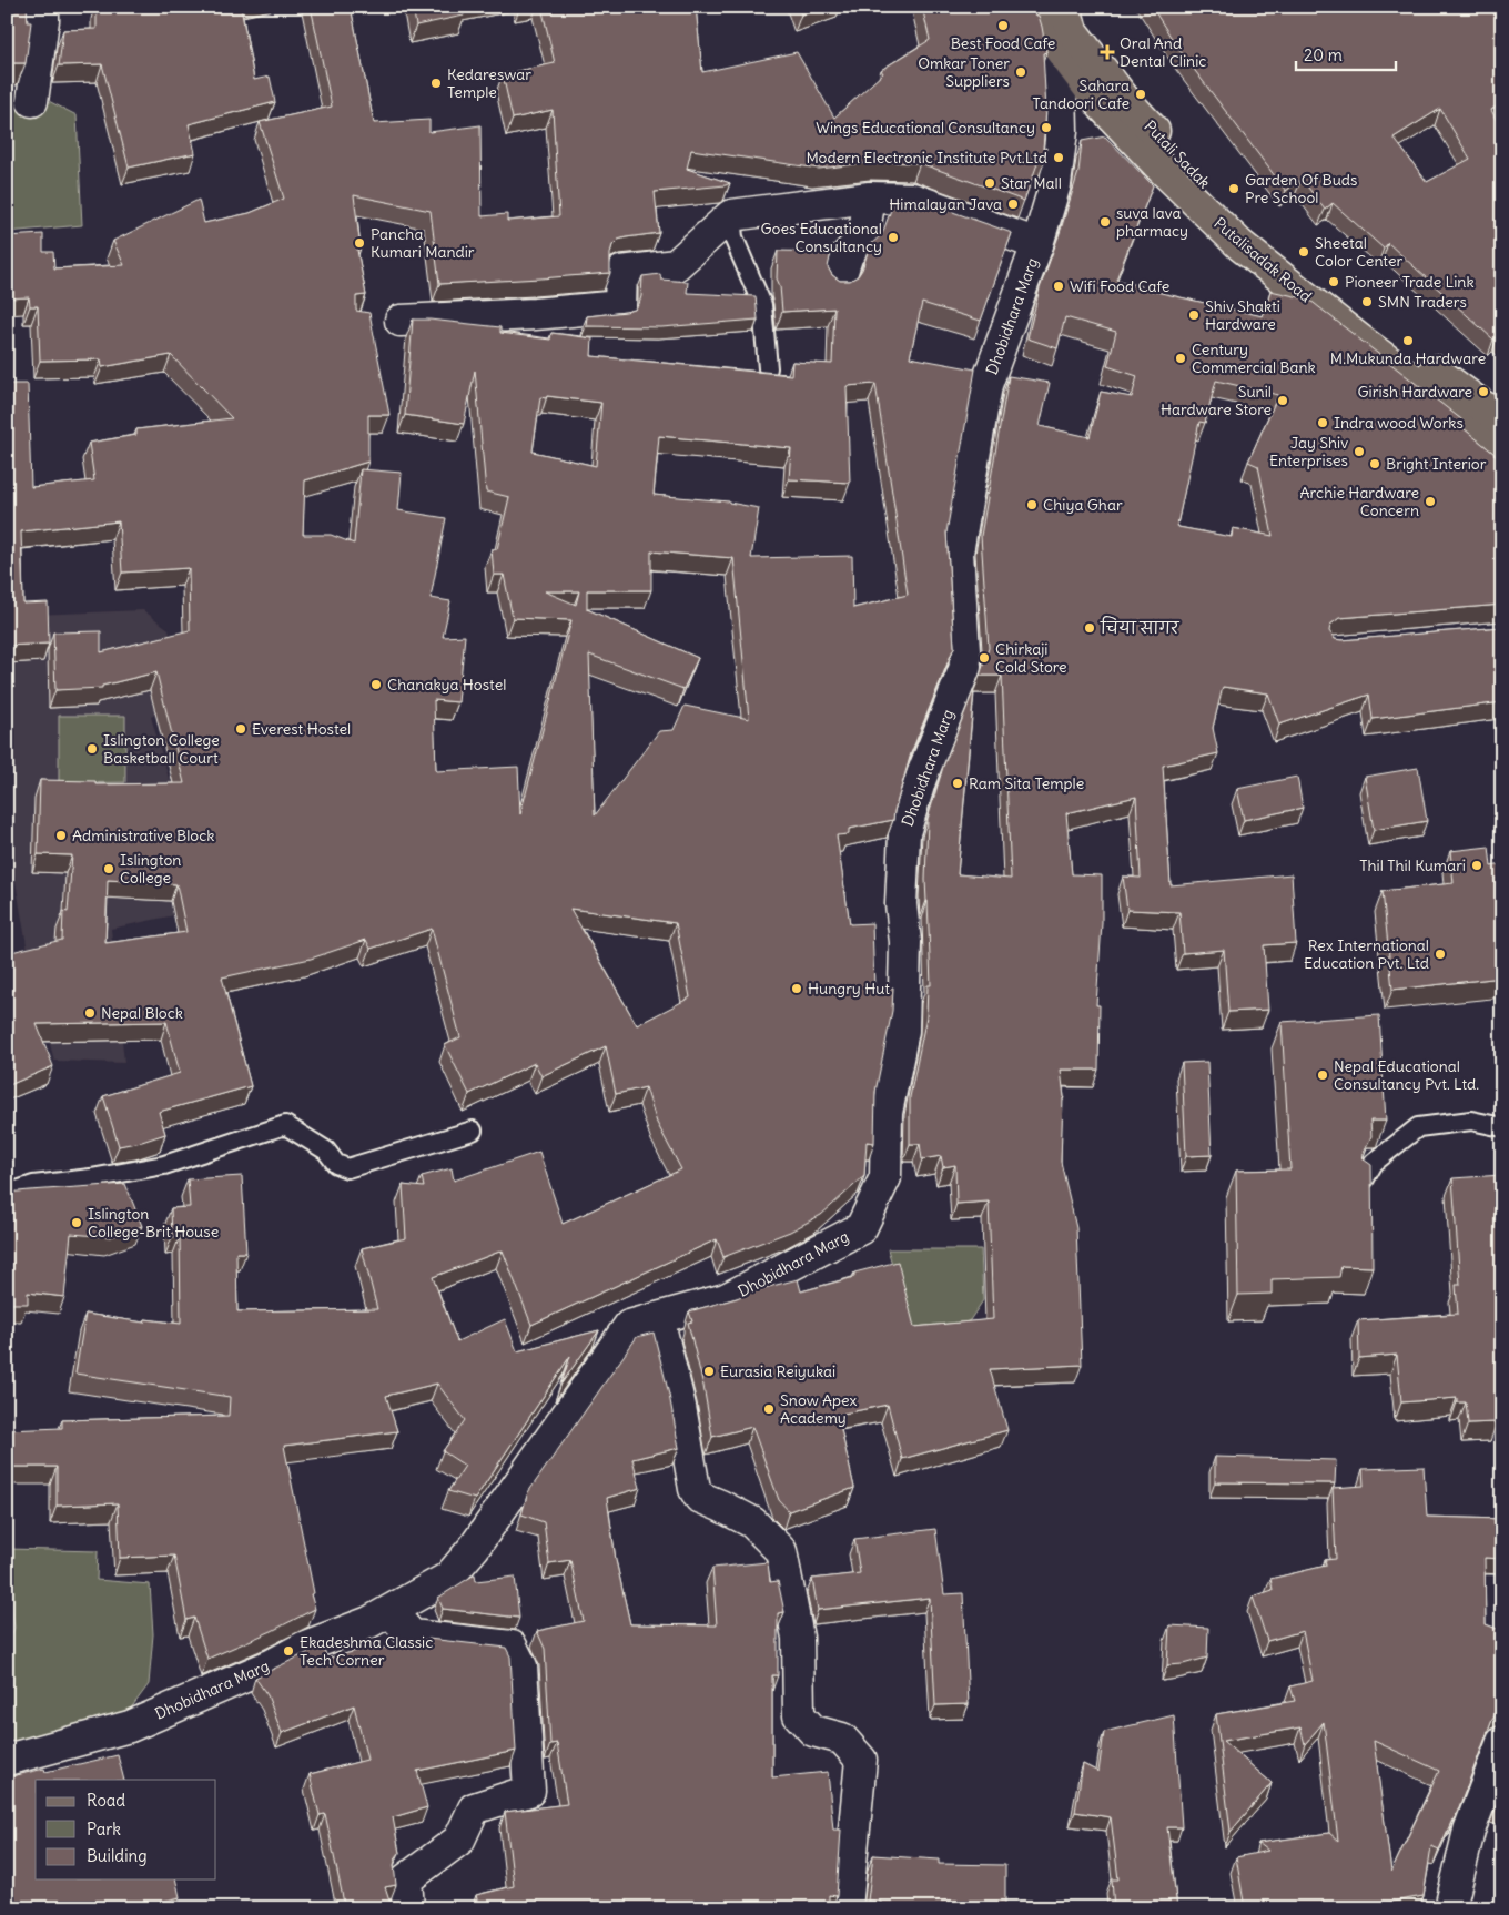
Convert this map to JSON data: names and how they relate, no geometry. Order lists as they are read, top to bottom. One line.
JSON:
{"streets":{"main road":["Putali Sadak","Putalisadak Road"],"street":["Dhobidhara Marg"]},"crossings":[["Putali Sadak","Putalisadak Road"],["Putali Sadak","Dhobidhara Marg"],["Putalisadak Road","Dhobidhara Marg"]],"places":{"other":["Best Food Cafe","Omkar Toner Suppliers","Kedareswar Temple","Sahara Tandoori Cafe","Wings Educational Consultancy","Modern Electronic Institute Pvt.Ltd","Star Mall","Garden Of Buds Pre School","Himalayan Java","suva lava pharmacy","Goes Educational Consultancy","Pancha Kumari Mandir","Sheetal Color Center","Pioneer Trade Link","Wifi Food Cafe","SMN Traders","Shiv Shakti Hardware","M.Mukunda Hardware","Century Commercial Bank","Girish Hardware","Sunil Hardware Store","Indra wood Works","Jay Shiv Enterprises","Bright Interior","Archie Hardware Concern","Chiya Ghar","चिया सागर","Chirkaji Cold Store","Chanakya Hostel","Everest Hostel","Islington College Basketball Court","Ram Sita Temple","Administrative Block","Thil Thil Kumari","Islington College","Rex International Education Pvt. Ltd","Hungry Hut","Nepal Block","Nepal Educational Consultancy Pvt. Ltd.","Islington College-Brit House","Eurasia Reiyukai","Snow Apex Academy","Ekadeshma Classic Tech Corner"],"health":["Oral And Dental Clinic"]},"legend":["Road","Park","Building"],"scale_bar":"20 m"}
